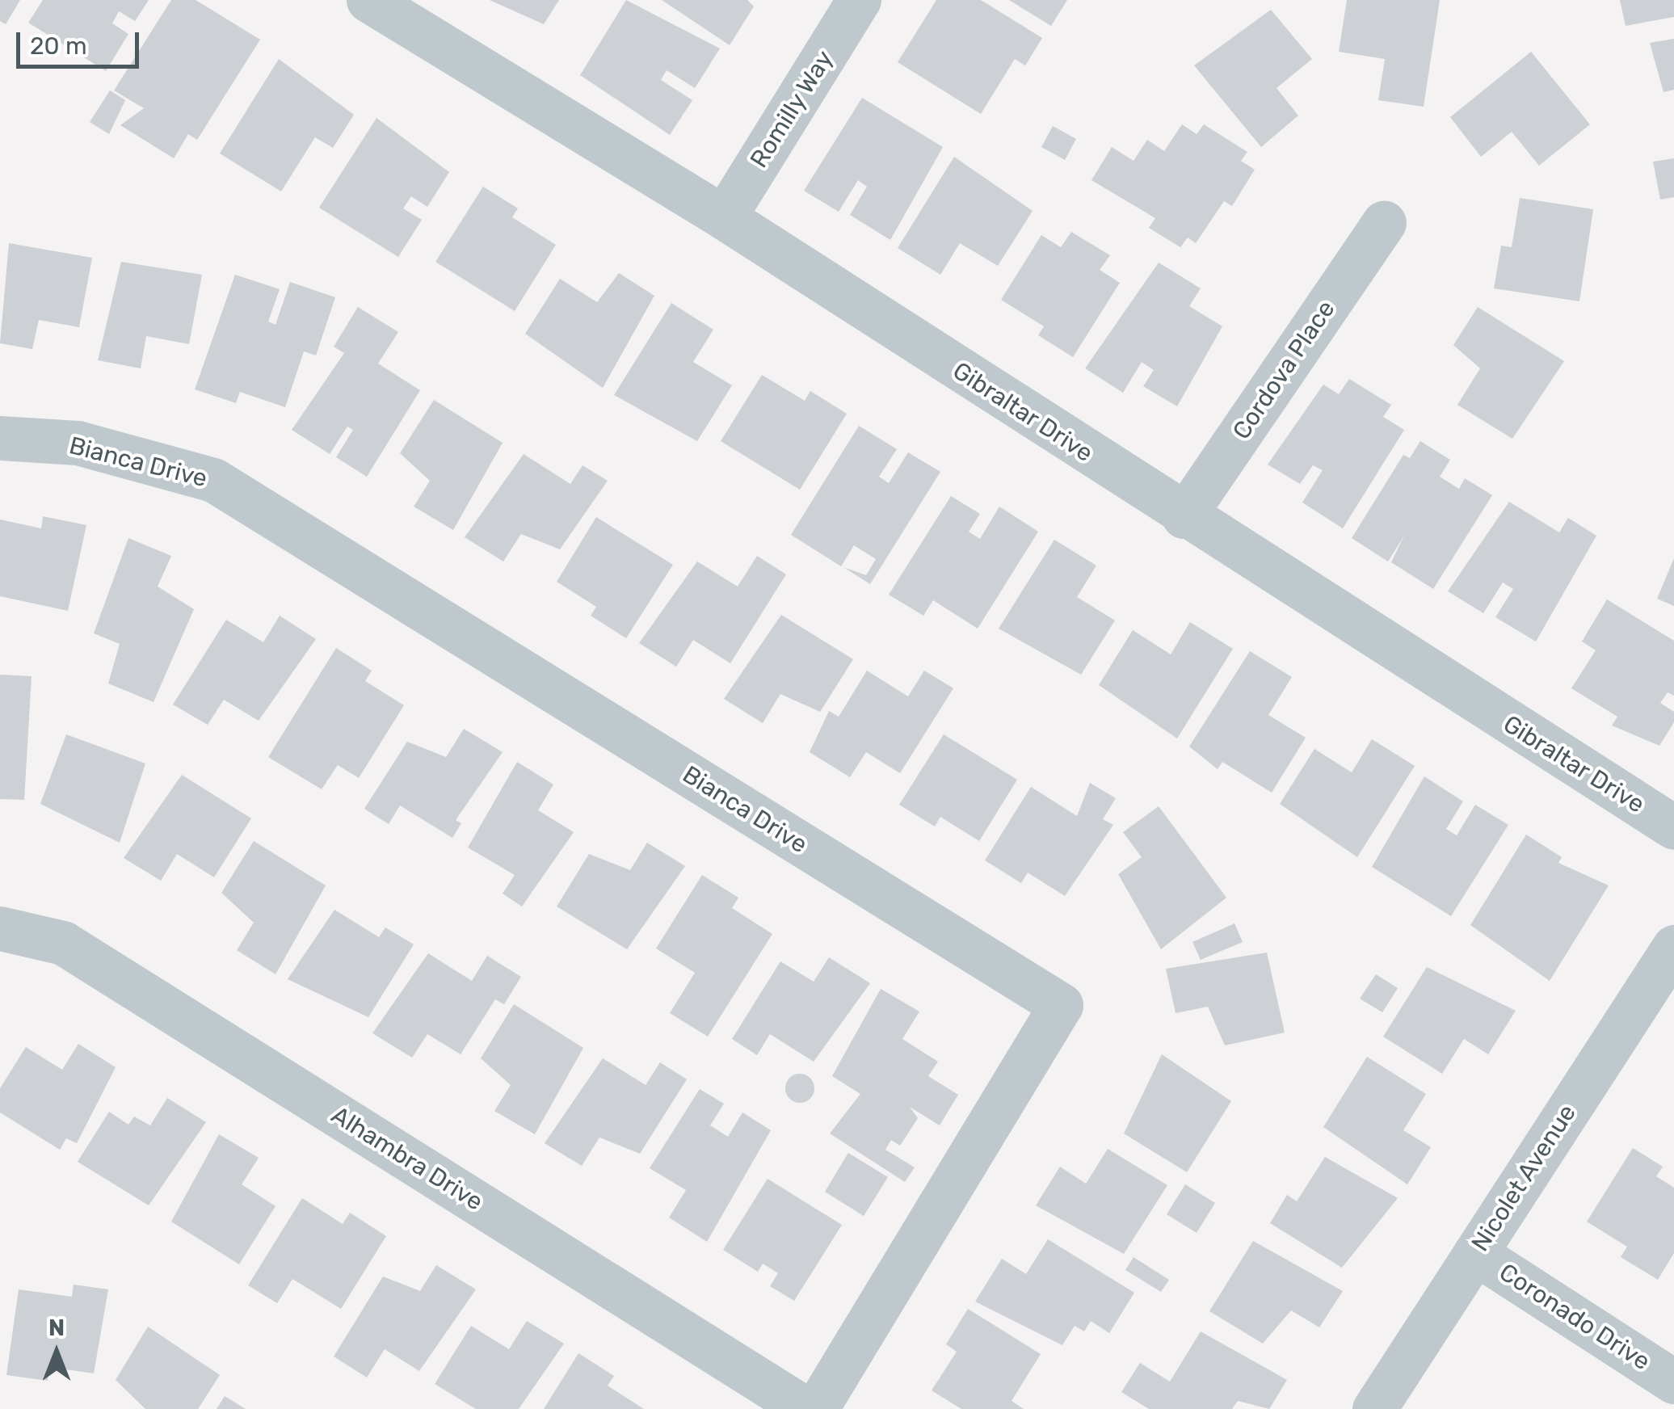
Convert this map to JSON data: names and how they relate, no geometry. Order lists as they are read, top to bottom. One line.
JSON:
{"streets":{"street":["Romilly Way","Cordova Place","Gibraltar Drive","Bianca Drive","Alhambra Drive","Nicolet Avenue","Coronado Drive"]},"crossings":[["Romilly Way","Gibraltar Drive"],["Cordova Place","Gibraltar Drive"],["Nicolet Avenue","Coronado Drive"]],"scale_bar":"20 m","north":"top"}
